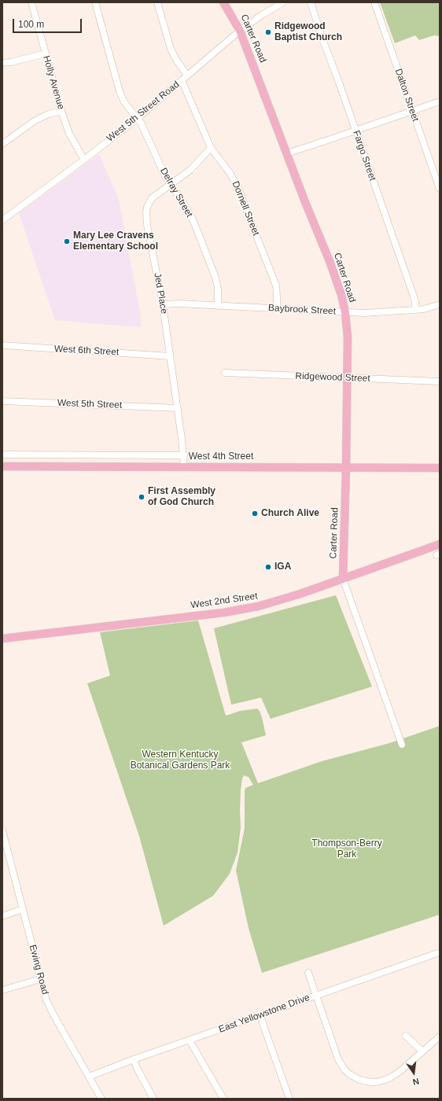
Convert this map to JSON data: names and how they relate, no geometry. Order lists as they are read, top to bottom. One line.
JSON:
{"streets":{"main road":["Carter Road","West 4th Street","West 2nd Street"],"street":["Holly Avenue","Dalton Street","West 5th Street Road","Fargo Street","Delray Street","Dornell Street","Jed Place","Baybrook Street","West 6th Street","Ridgewood Street","West 5th Street","Ewing Road","East Yellowstone Drive"]},"crossings":[["Carter Road","West 5th Street Road"],["Carter Road","Baybrook Street"],["Carter Road","Ridgewood Street"],["Carter Road","West 4th Street"],["Carter Road","West 2nd Street"],["Holly Avenue","West 5th Street Road"],["West 5th Street Road","Delray Street"],["West 5th Street Road","Dornell Street"],["Fargo Street","Baybrook Street"],["Delray Street","Jed Place"],["Delray Street","Baybrook Street"],["Dornell Street","Jed Place"],["Dornell Street","Baybrook Street"],["Jed Place","Baybrook Street"],["Jed Place","West 6th Street"],["Jed Place","West 5th Street"],["Jed Place","West 4th Street"],["Ewing Road","East Yellowstone Drive"]],"parks":["Western Kentucky Botanical Gardens Park","Thompson-Berry Park"],"places":["Ridgewood Baptist Church","Mary Lee Cravens Elementary School","First Assembly of God Church","Church Alive","IGA"],"scale_bar":"100 m","north":"bottom"}
